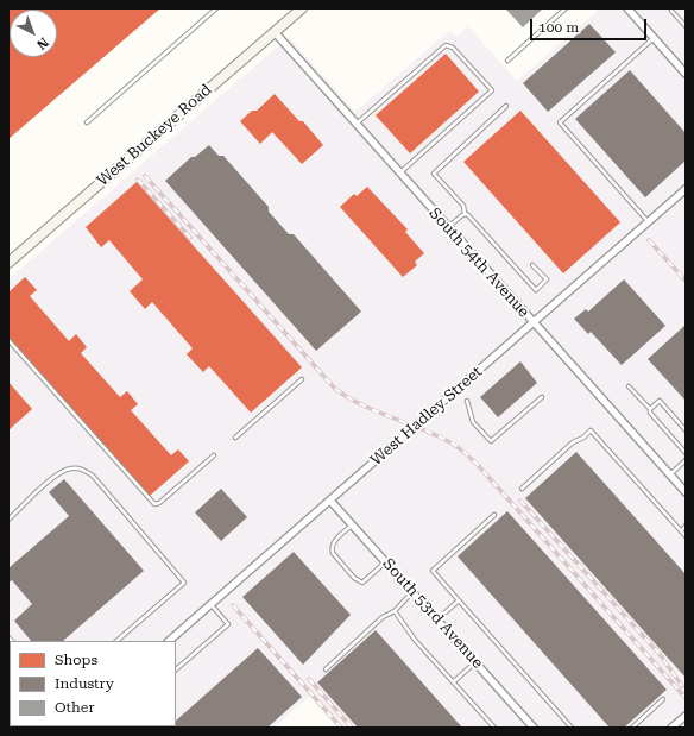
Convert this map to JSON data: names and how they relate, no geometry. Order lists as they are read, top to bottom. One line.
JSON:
{"streets":{"main road":["West Buckeye Road"],"street":["South 54th Avenue","West Hadley Street","South 53rd Avenue"]},"crossings":[["West Buckeye Road","South 54th Avenue"],["South 54th Avenue","West Hadley Street"],["West Hadley Street","South 53rd Avenue"]],"legend":["Shops","Industry","Other"],"scale_bar":"100 m","north":"bottom right"}
